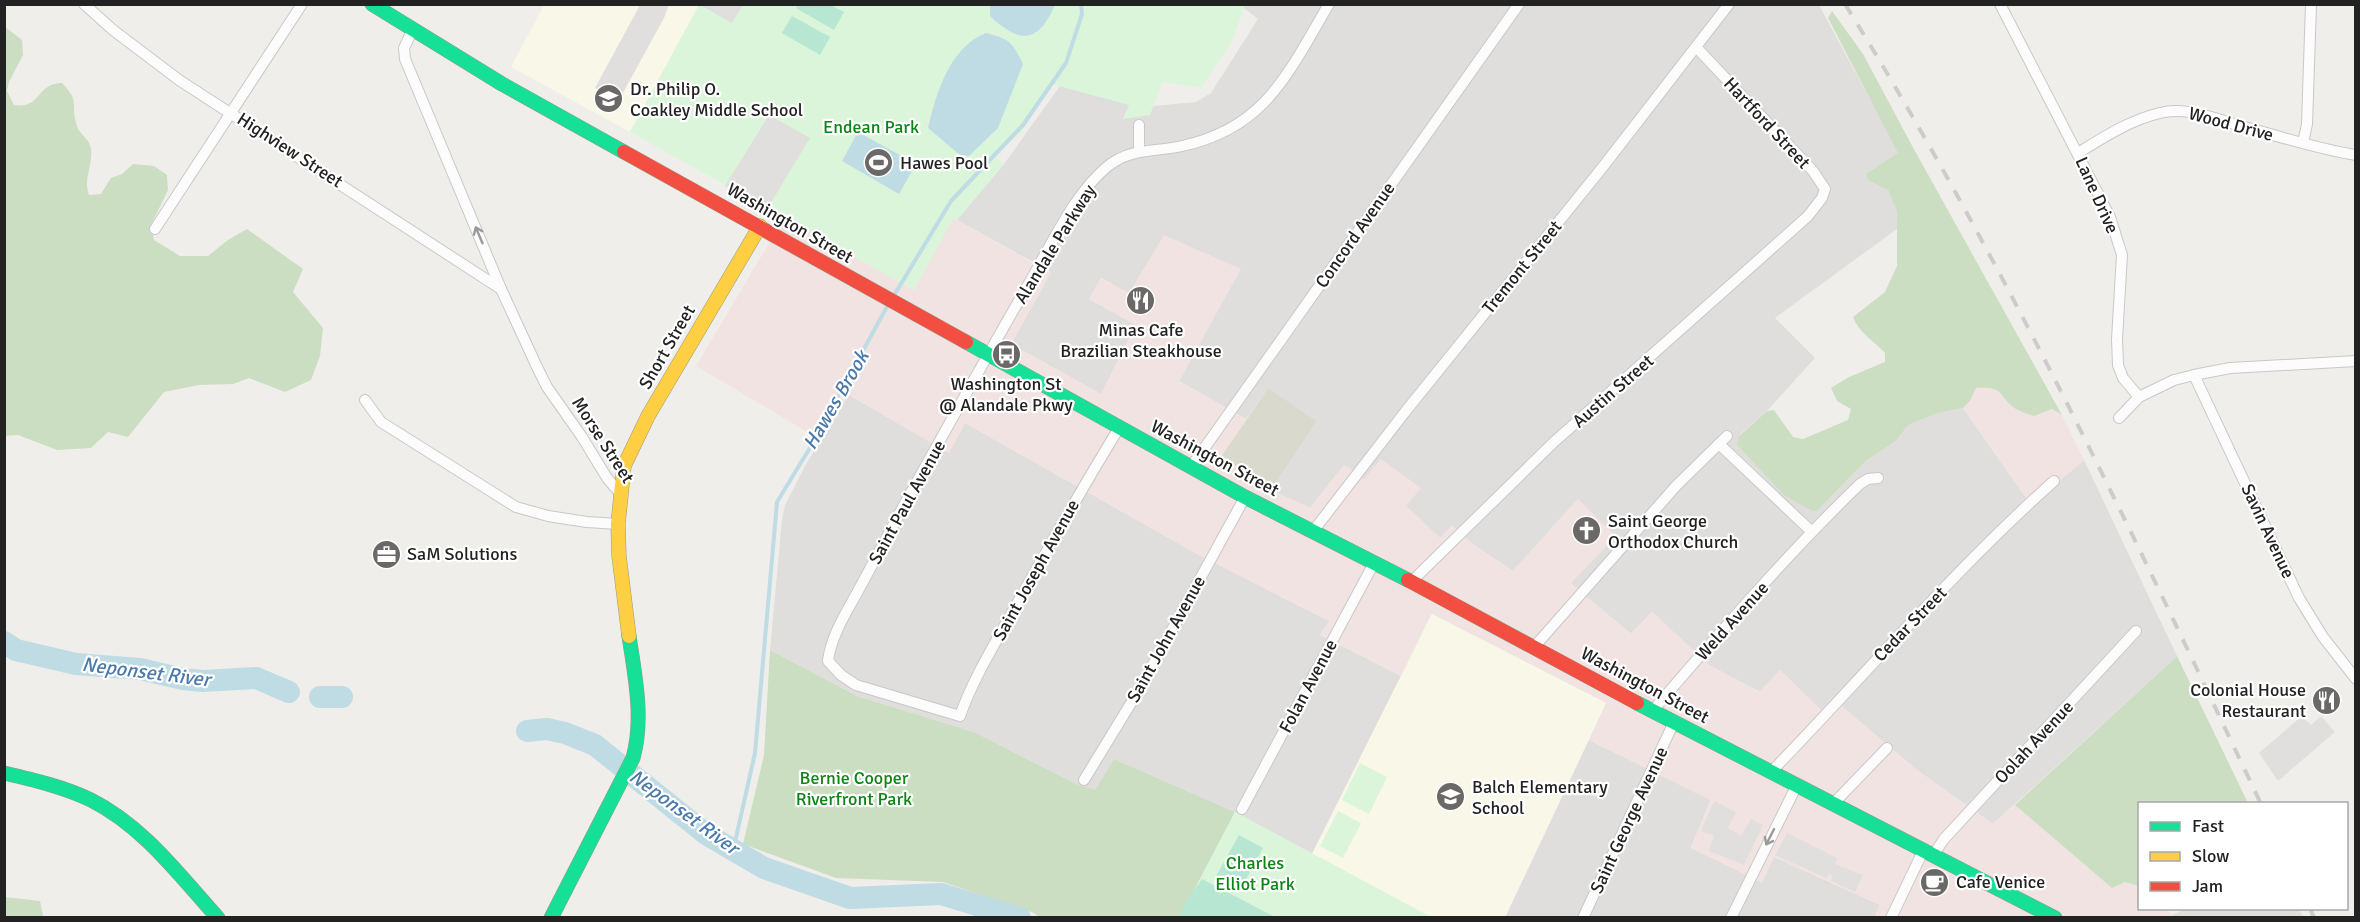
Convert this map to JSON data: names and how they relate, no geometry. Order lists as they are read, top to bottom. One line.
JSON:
{"streets":{"main road":["Washington Street","Short Street","Morse Street"],"street":["Hartford Street","Wood Drive","Highview Street","Lane Drive","Concord Avenue","Alandale Parkway","Tremont Street","Austin Street","Saint Paul Avenue","Savin Avenue","Saint Joseph Avenue","Weld Avenue","Cedar Street","Saint John Avenue","Folan Avenue","Oolah Avenue","Saint George Avenue"]},"crossings":[["Hartford Street","Tremont Street"],["Hartford Street","Austin Street"],["Wood Drive","Lane Drive"],["Highview Street","Morse Street"],["Washington Street","Concord Avenue"],["Washington Street","Alandale Parkway"],["Washington Street","Tremont Street"],["Washington Street","Short Street"],["Washington Street","Austin Street"],["Washington Street","Morse Street"],["Washington Street","Saint Paul Avenue"],["Washington Street","Saint Joseph Avenue"],["Washington Street","Weld Avenue"],["Washington Street","Cedar Street"],["Washington Street","Saint John Avenue"],["Washington Street","Folan Avenue"],["Washington Street","Oolah Avenue"],["Washington Street","Saint George Avenue"],["Alandale Parkway","Saint Paul Avenue"],["Short Street","Morse Street"],["Saint Paul Avenue","Saint Joseph Avenue"]],"water":["Hawes Brook","Neponset River"],"parks":["Endean Park","Bernie Cooper Riverfront Park","Charles Elliot Park"],"places":{"school or university":["Dr. Philip O. Coakley Middle School","Balch Elementary School"],"sports":["Hawes Pool"],"restaurant":["Minas Cafe Brazilian Steakhouse","Colonial House Restaurant"],"bus stop":["Washington St @ Alandale Pkwy"],"church":["Saint George Orthodox Church"],"office":["SaM Solutions"],"cafe":["Cafe Venice"]},"legend":["Fast","Slow","Jam"]}
